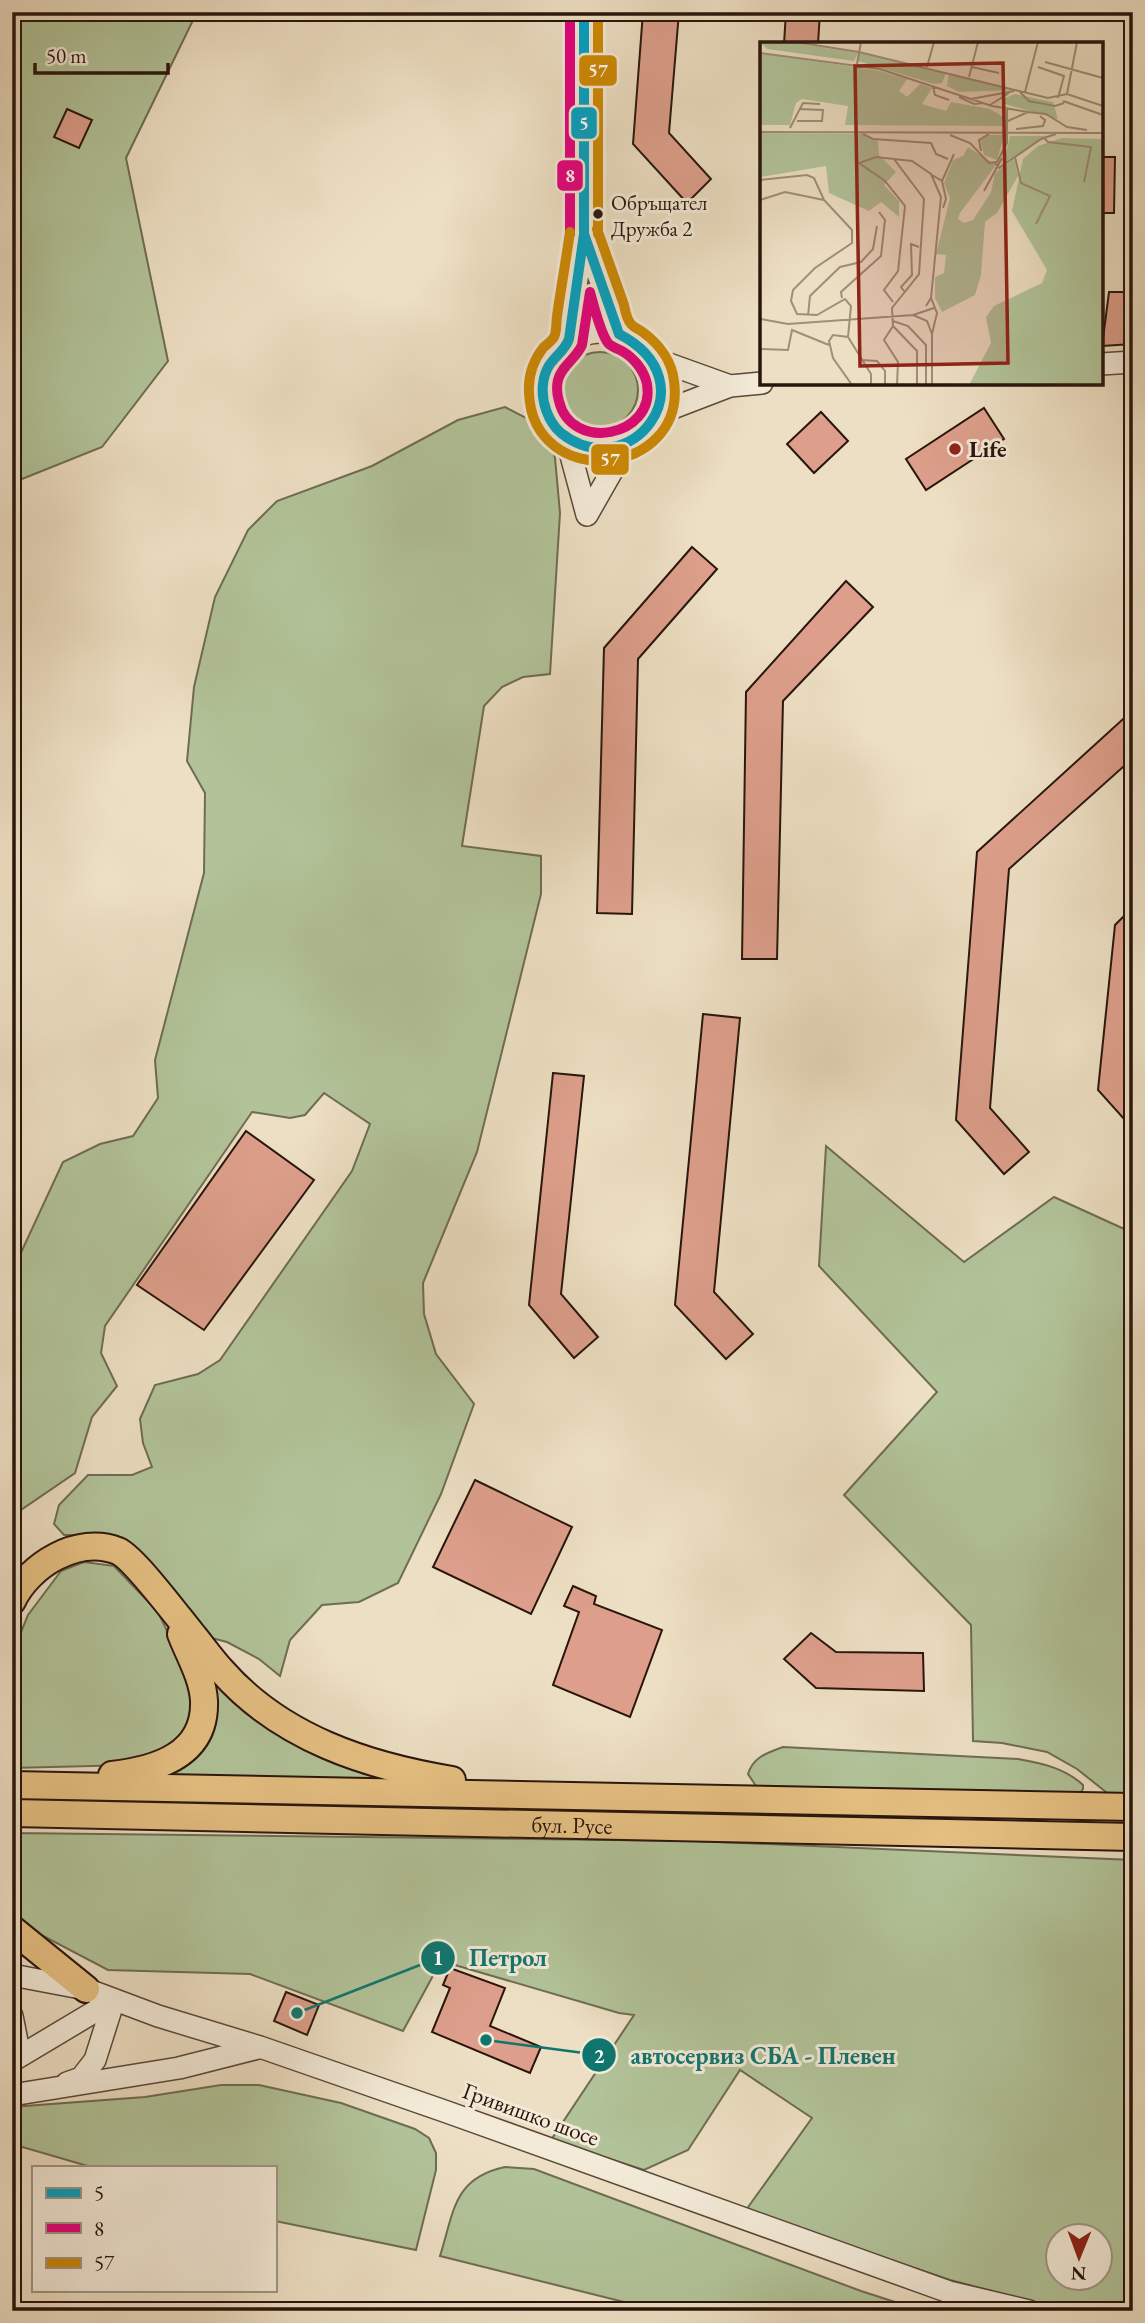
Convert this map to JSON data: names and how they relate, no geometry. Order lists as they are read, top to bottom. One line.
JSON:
{"streets":{"main road":["бул. Русе"],"street":["Гривишко шосе"]},"places":["Обръщател Дружба 2","Life","Петрол","автосервиз СБА - Плевен"],"lines":["transit line 5","transit line 8","transit line 57"],"legend":["5","8","57"],"scale_bar":"50 m","north":"bottom"}
